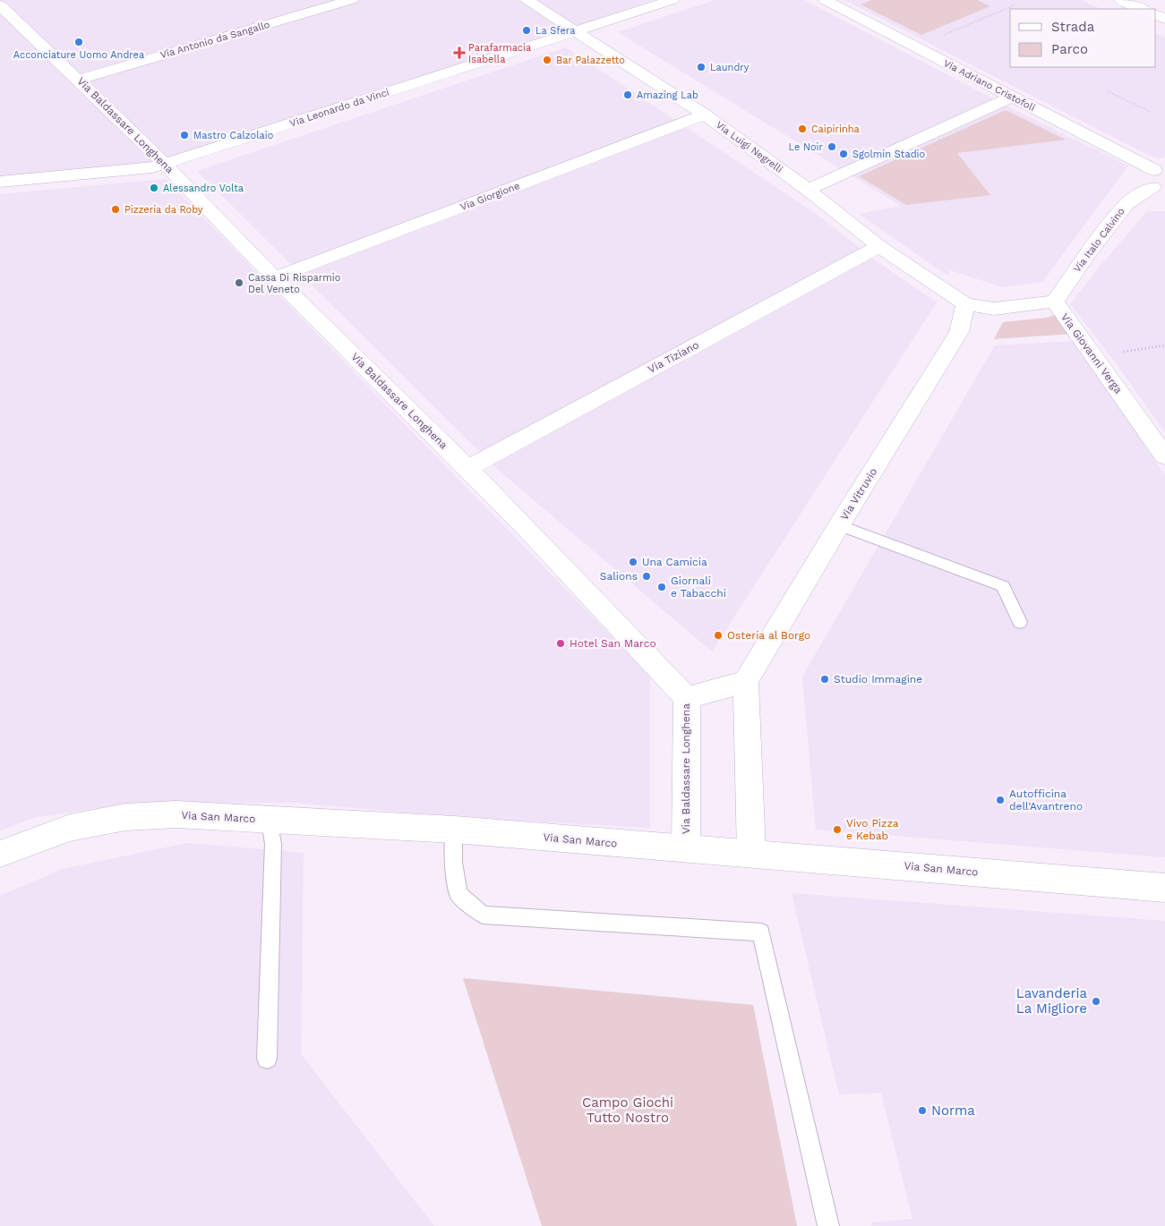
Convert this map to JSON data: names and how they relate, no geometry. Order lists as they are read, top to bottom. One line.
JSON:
{"streets":{"street":["Via Antonio da Sangallo","Via Adriano Cristofoli","Via Leonardo da Vinci","Via Baldassare Longhena","Via Luigi Negrelli","Via Giorgione","Via Italo Calvino","Via Giovanni Verga","Via Tiziano","Via Vitruvio","Via San Marco"]},"crossings":[["Via Antonio da Sangallo","Via Baldassare Longhena"],["Via Adriano Cristofoli","Via Italo Calvino"],["Via Leonardo da Vinci","Via Baldassare Longhena"],["Via Leonardo da Vinci","Via Luigi Negrelli"],["Via Baldassare Longhena","Via Giorgione"],["Via Baldassare Longhena","Via Tiziano"],["Via Baldassare Longhena","Via San Marco"],["Via Luigi Negrelli","Via Giorgione"],["Via Luigi Negrelli","Via Giovanni Verga"],["Via Luigi Negrelli","Via Tiziano"],["Via Luigi Negrelli","Via Vitruvio"],["Via Italo Calvino","Via Giovanni Verga"],["Via Giovanni Verga","Via Vitruvio"]],"parks":["Campo Giochi Tutto Nostro"],"places":{"other":["La Sfera","Acconciature Uomo Andrea","Bar Palazzetto","Laundry","Amazing Lab","Caipirinha","Mastro Calzolaio","Le Noir","Sgolmin Stadio","Alessandro Volta","Pizzeria da Roby","Cassa Di Risparmio Del Veneto","Una Camicia","Salions","Giornali e Tabacchi","Osteria al Borgo","Hotel San Marco","Studio Immagine","Autofficina dell'Avantreno","Vivo Pizza e Kebab","Lavanderia La Migliore","Norma"],"health":["Parafarmacia Isabella"]},"legend":["Strada","Parco"]}
